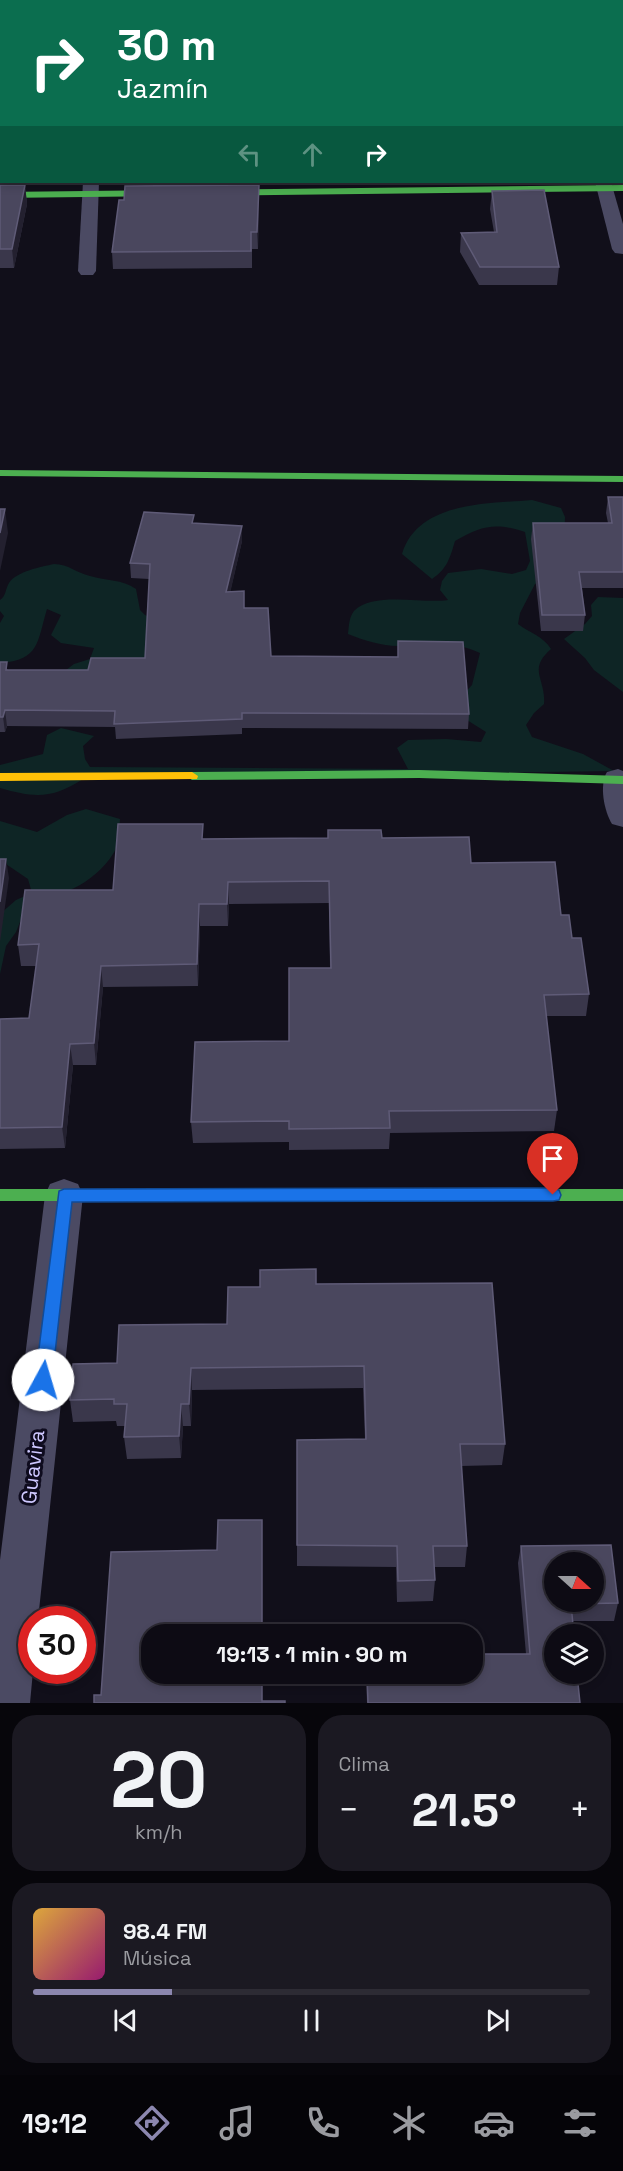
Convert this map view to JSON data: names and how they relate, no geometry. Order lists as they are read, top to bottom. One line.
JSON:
{"streets":{"street":["Guavira"]},"north":"right","page":{"turn":["30 m","Jazmín"],"limit":"30","trip":"19:13 · 1 min · 90 m","tile":[["20","km/h"],"Clima"],"heat":["−","21.5°","+"],"song":["98.4 FM","Música"],"tabs":"19:12"}}
